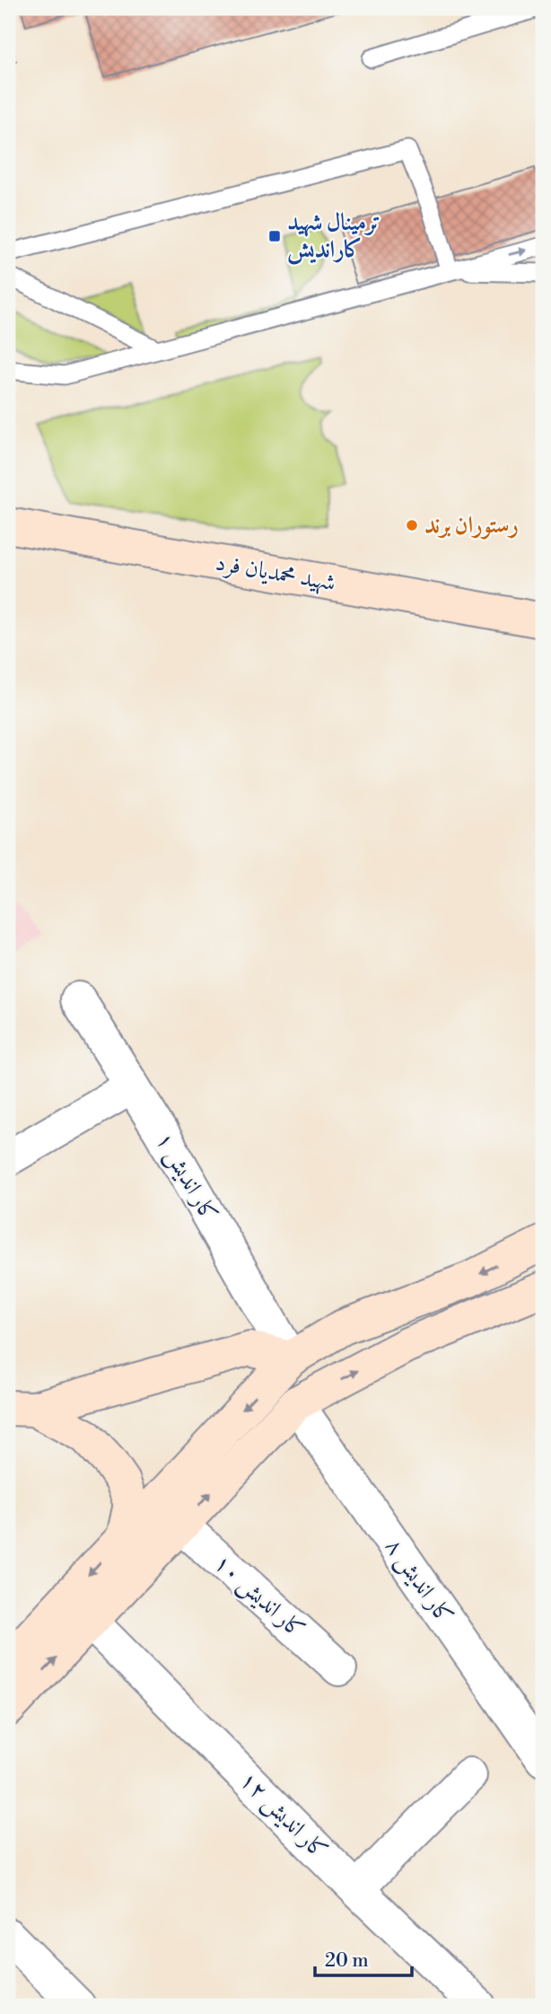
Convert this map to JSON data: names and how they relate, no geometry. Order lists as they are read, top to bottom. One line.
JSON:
{"streets":{"street":["شهید محمدیان فرد","۱ کار اندیش","۸ کار اندیش","۱۰ کار اندیش","۱۲ کار اندیش"]},"places":{"transit":["ترمینال شهید کاراندیش"],"other":["رستوران برند"]},"scale_bar":"20 m"}
